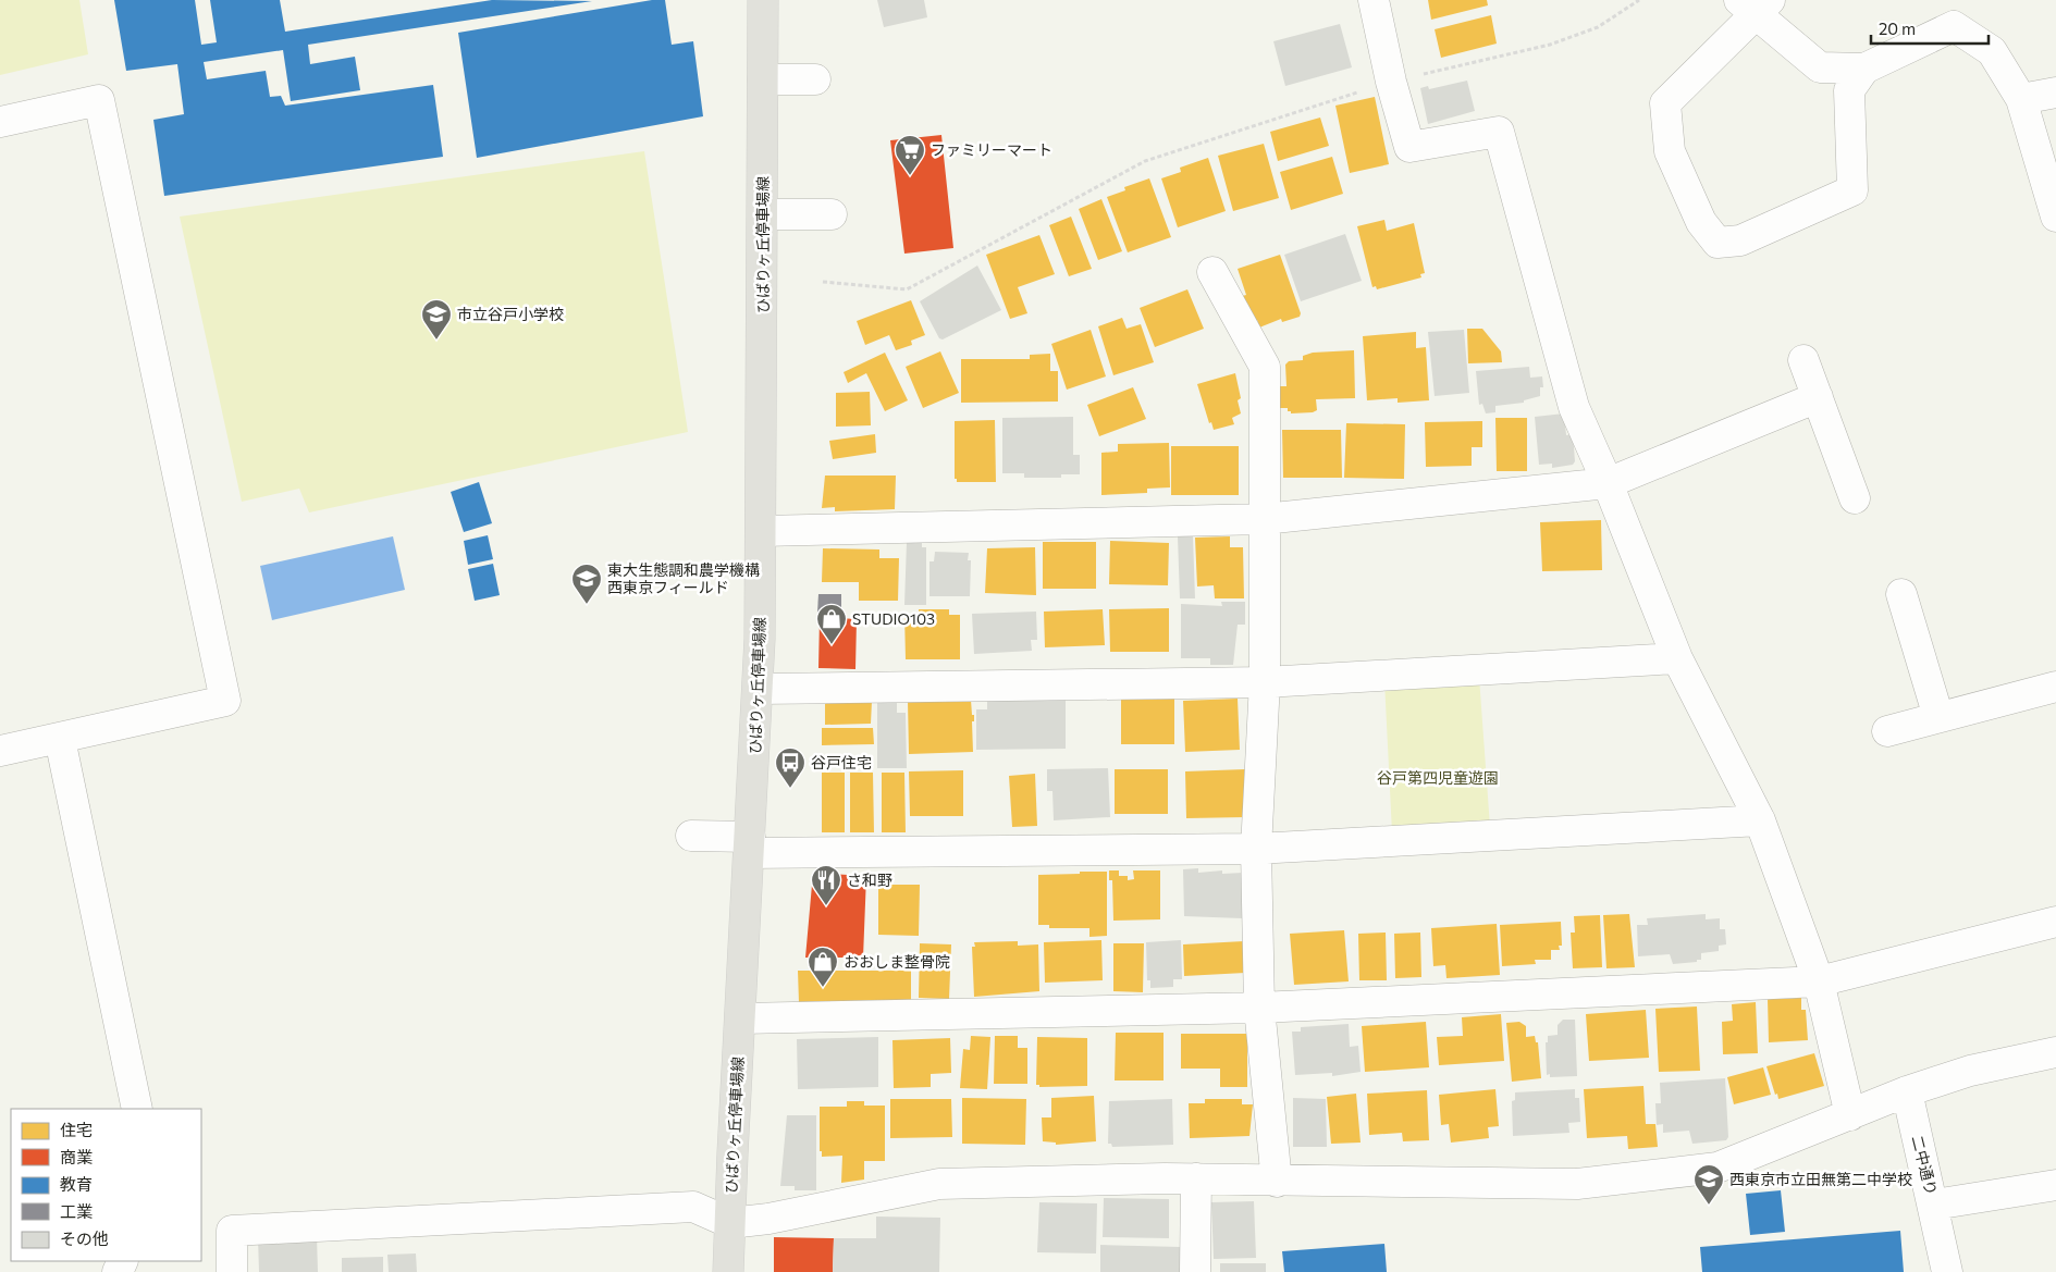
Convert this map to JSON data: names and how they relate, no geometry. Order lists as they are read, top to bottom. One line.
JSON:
{"streets":{"main road":["ひばりヶ丘停車場線"],"street":["二中通り"]},"parks":["谷戸第四児童遊園"],"places":{"supermarket":["ファミリーマート"],"school or university":["市立谷戸小学校","東大生態調和農学機構 西東京フィールド","西東京市立田無第二中学校"],"shop":["STUDIO103","おおしま整骨院"],"bus stop":["谷戸住宅"],"restaurant":["さ和野"]},"legend":["住宅","商業","教育","工業","その他"],"scale_bar":"20 m"}
